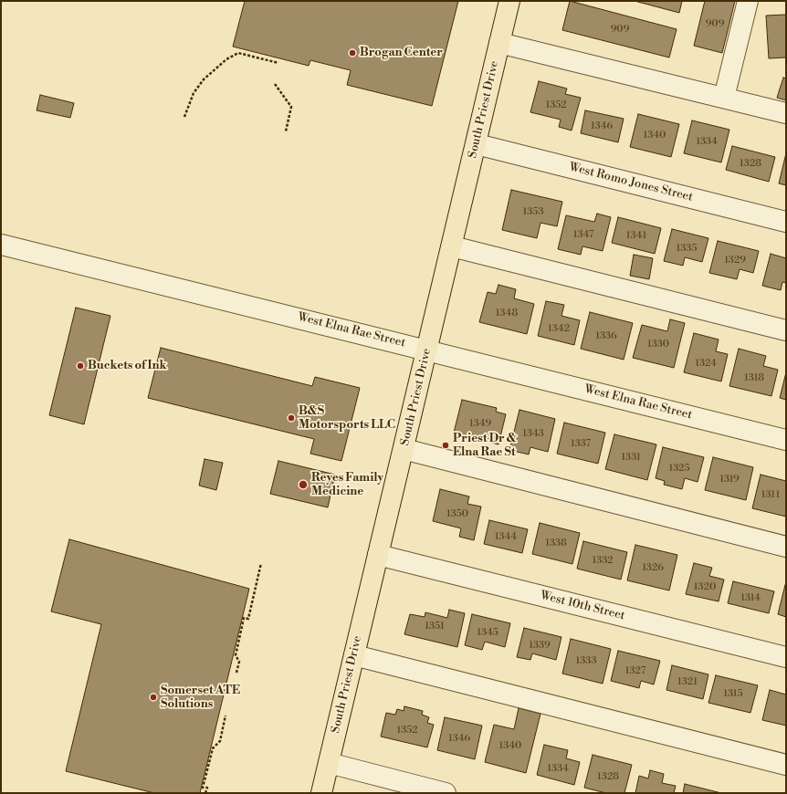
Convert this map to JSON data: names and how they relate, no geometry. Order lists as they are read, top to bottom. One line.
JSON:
{"streets":{"main road":["South Priest Drive"],"street":["West Romo Jones Street","West Elna Rae Street","West 10th Street"]},"crossings":[["South Priest Drive","West Romo Jones Street"],["South Priest Drive","West Elna Rae Street"],["South Priest Drive","West 10th Street"]],"places":["Brogan Center","Buckets of Ink","B&S Motorsports LLC","Priest Dr & Elna Rae St","Reyes Family Medicine","Somerset ATE Solutions"],"house_numbers":["909","909","1352","1346","1340","1334","1328","1353","1347","1341","1335","1329","1348","1342","1336","1330","1324","1318","1349","1343","1337","1331","1325","1319","1311","1350","1344","1338","1332","1326","1320","1314","1351","1345","1339","1333","1327","1321","1315","1352","1346","1340","1334","1328"]}
